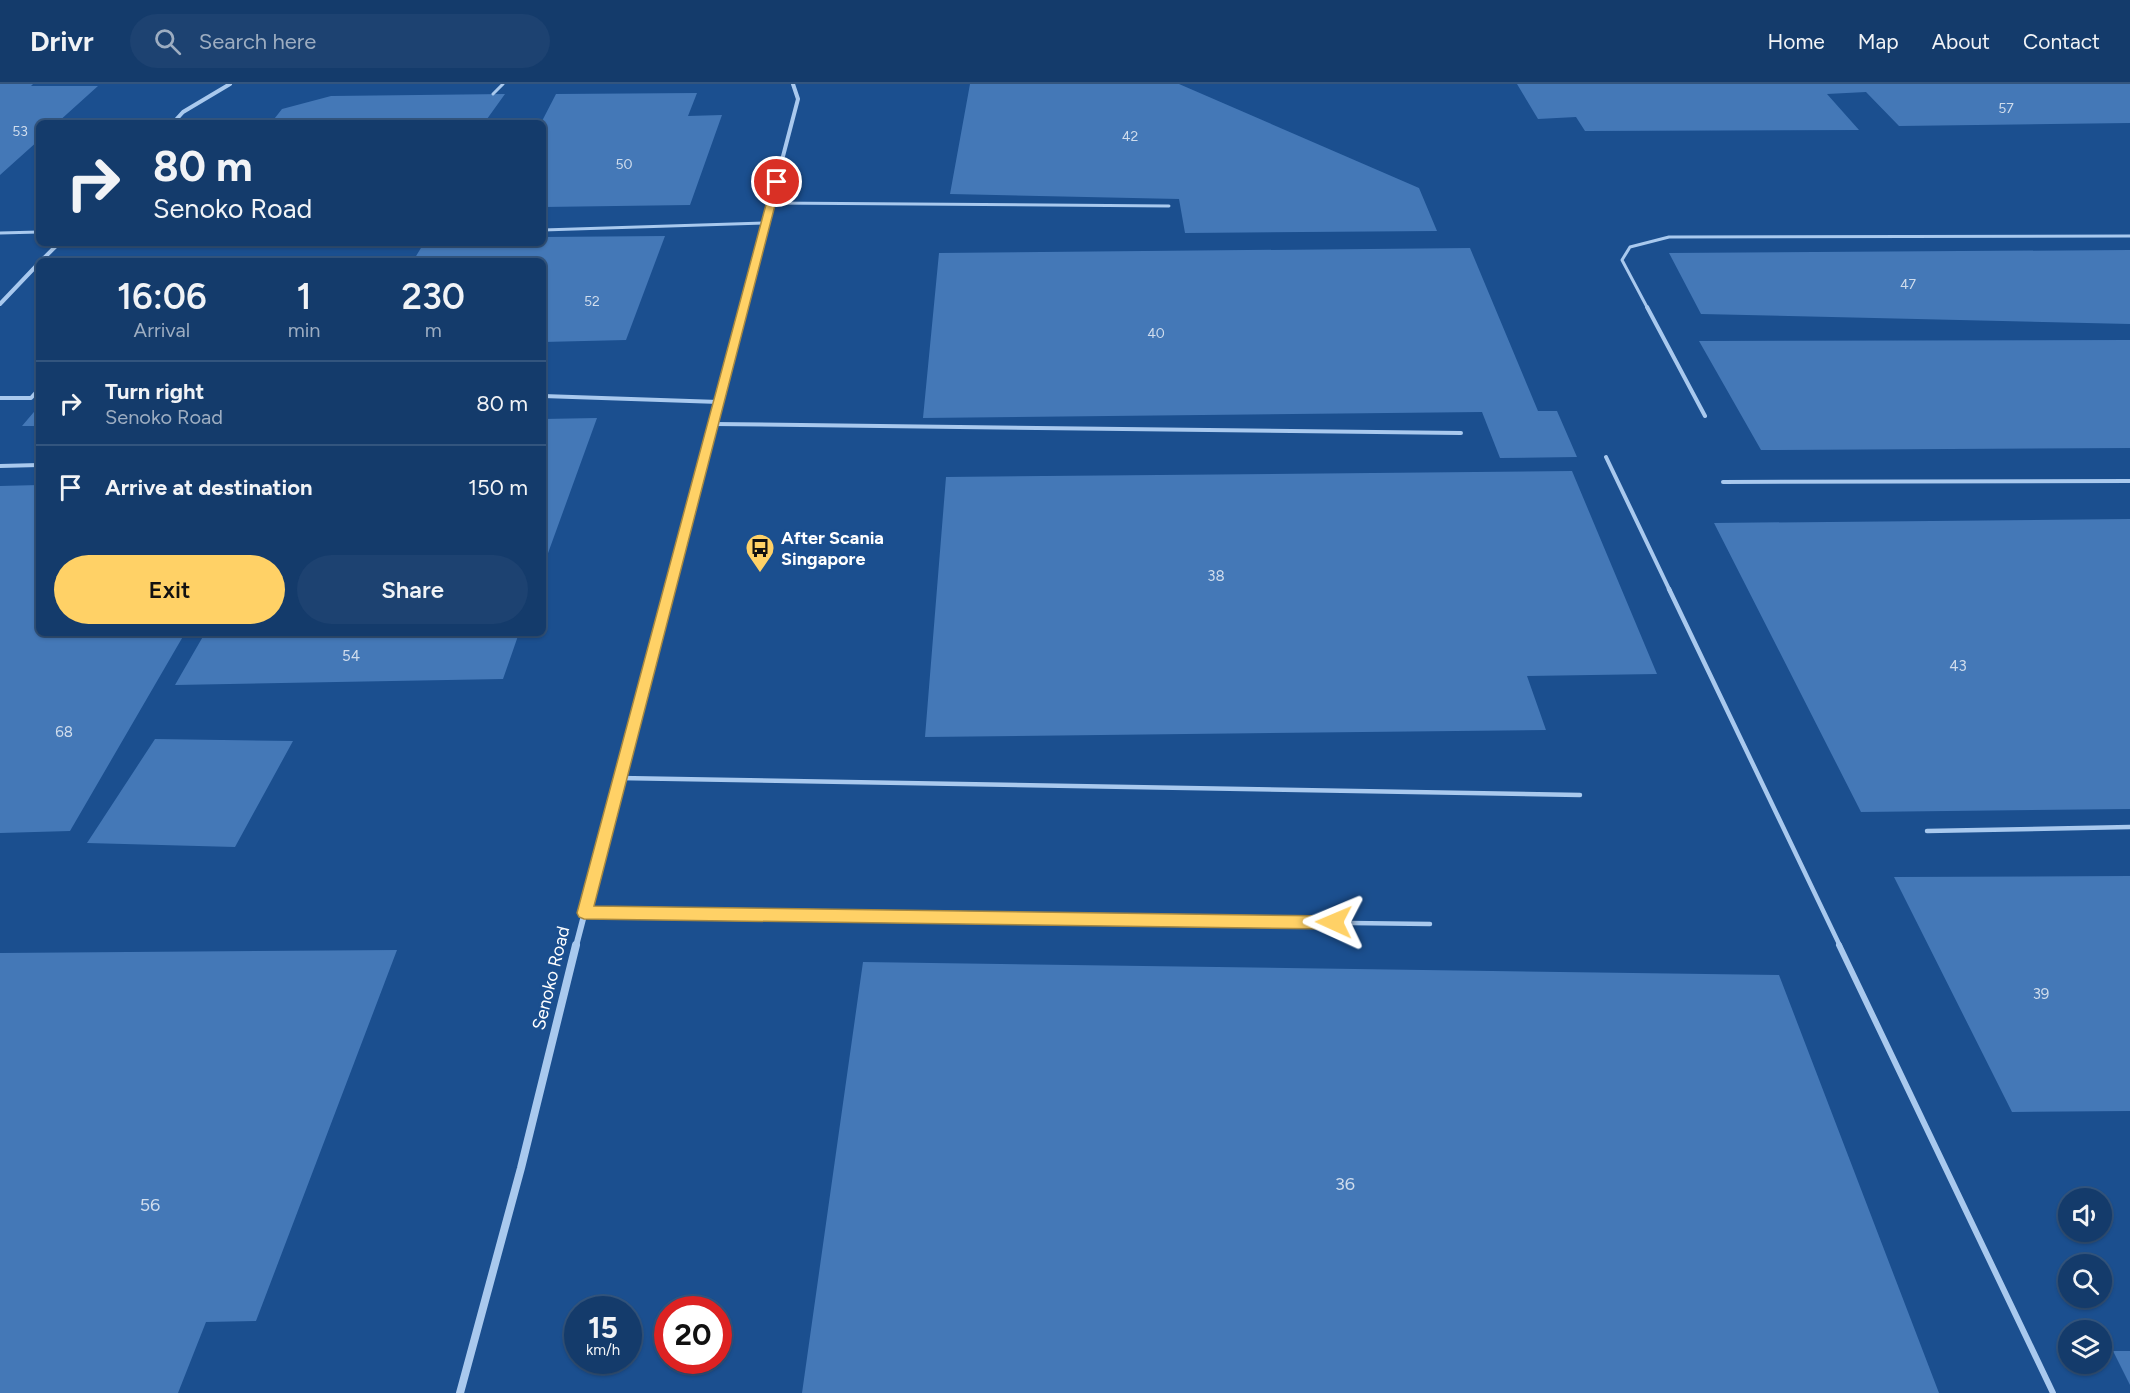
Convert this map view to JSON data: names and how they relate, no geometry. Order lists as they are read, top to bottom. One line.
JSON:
{"streets":{"street":["Senoko Road"]},"places":{"bus stop":["After Scania Singapore"]},"house_numbers":["57","53","42","50","47","52","40","38","54","43","68","39","36","56"],"page":{"header":"Drivr","search":"Search here","nav":["Home","Map","About","Contact"],"turn":["80 m","Senoko Road"],"eta":["16:06","Arrival","1","min","230","m"],"list":[{"name":"Turn right","note":"Senoko Road","value":"80 m"},{"name":"Arrive at destination","value":"150 m"}],"buttons":["Exit","Share"],"speed":"15 km/h","limit":"20"}}
